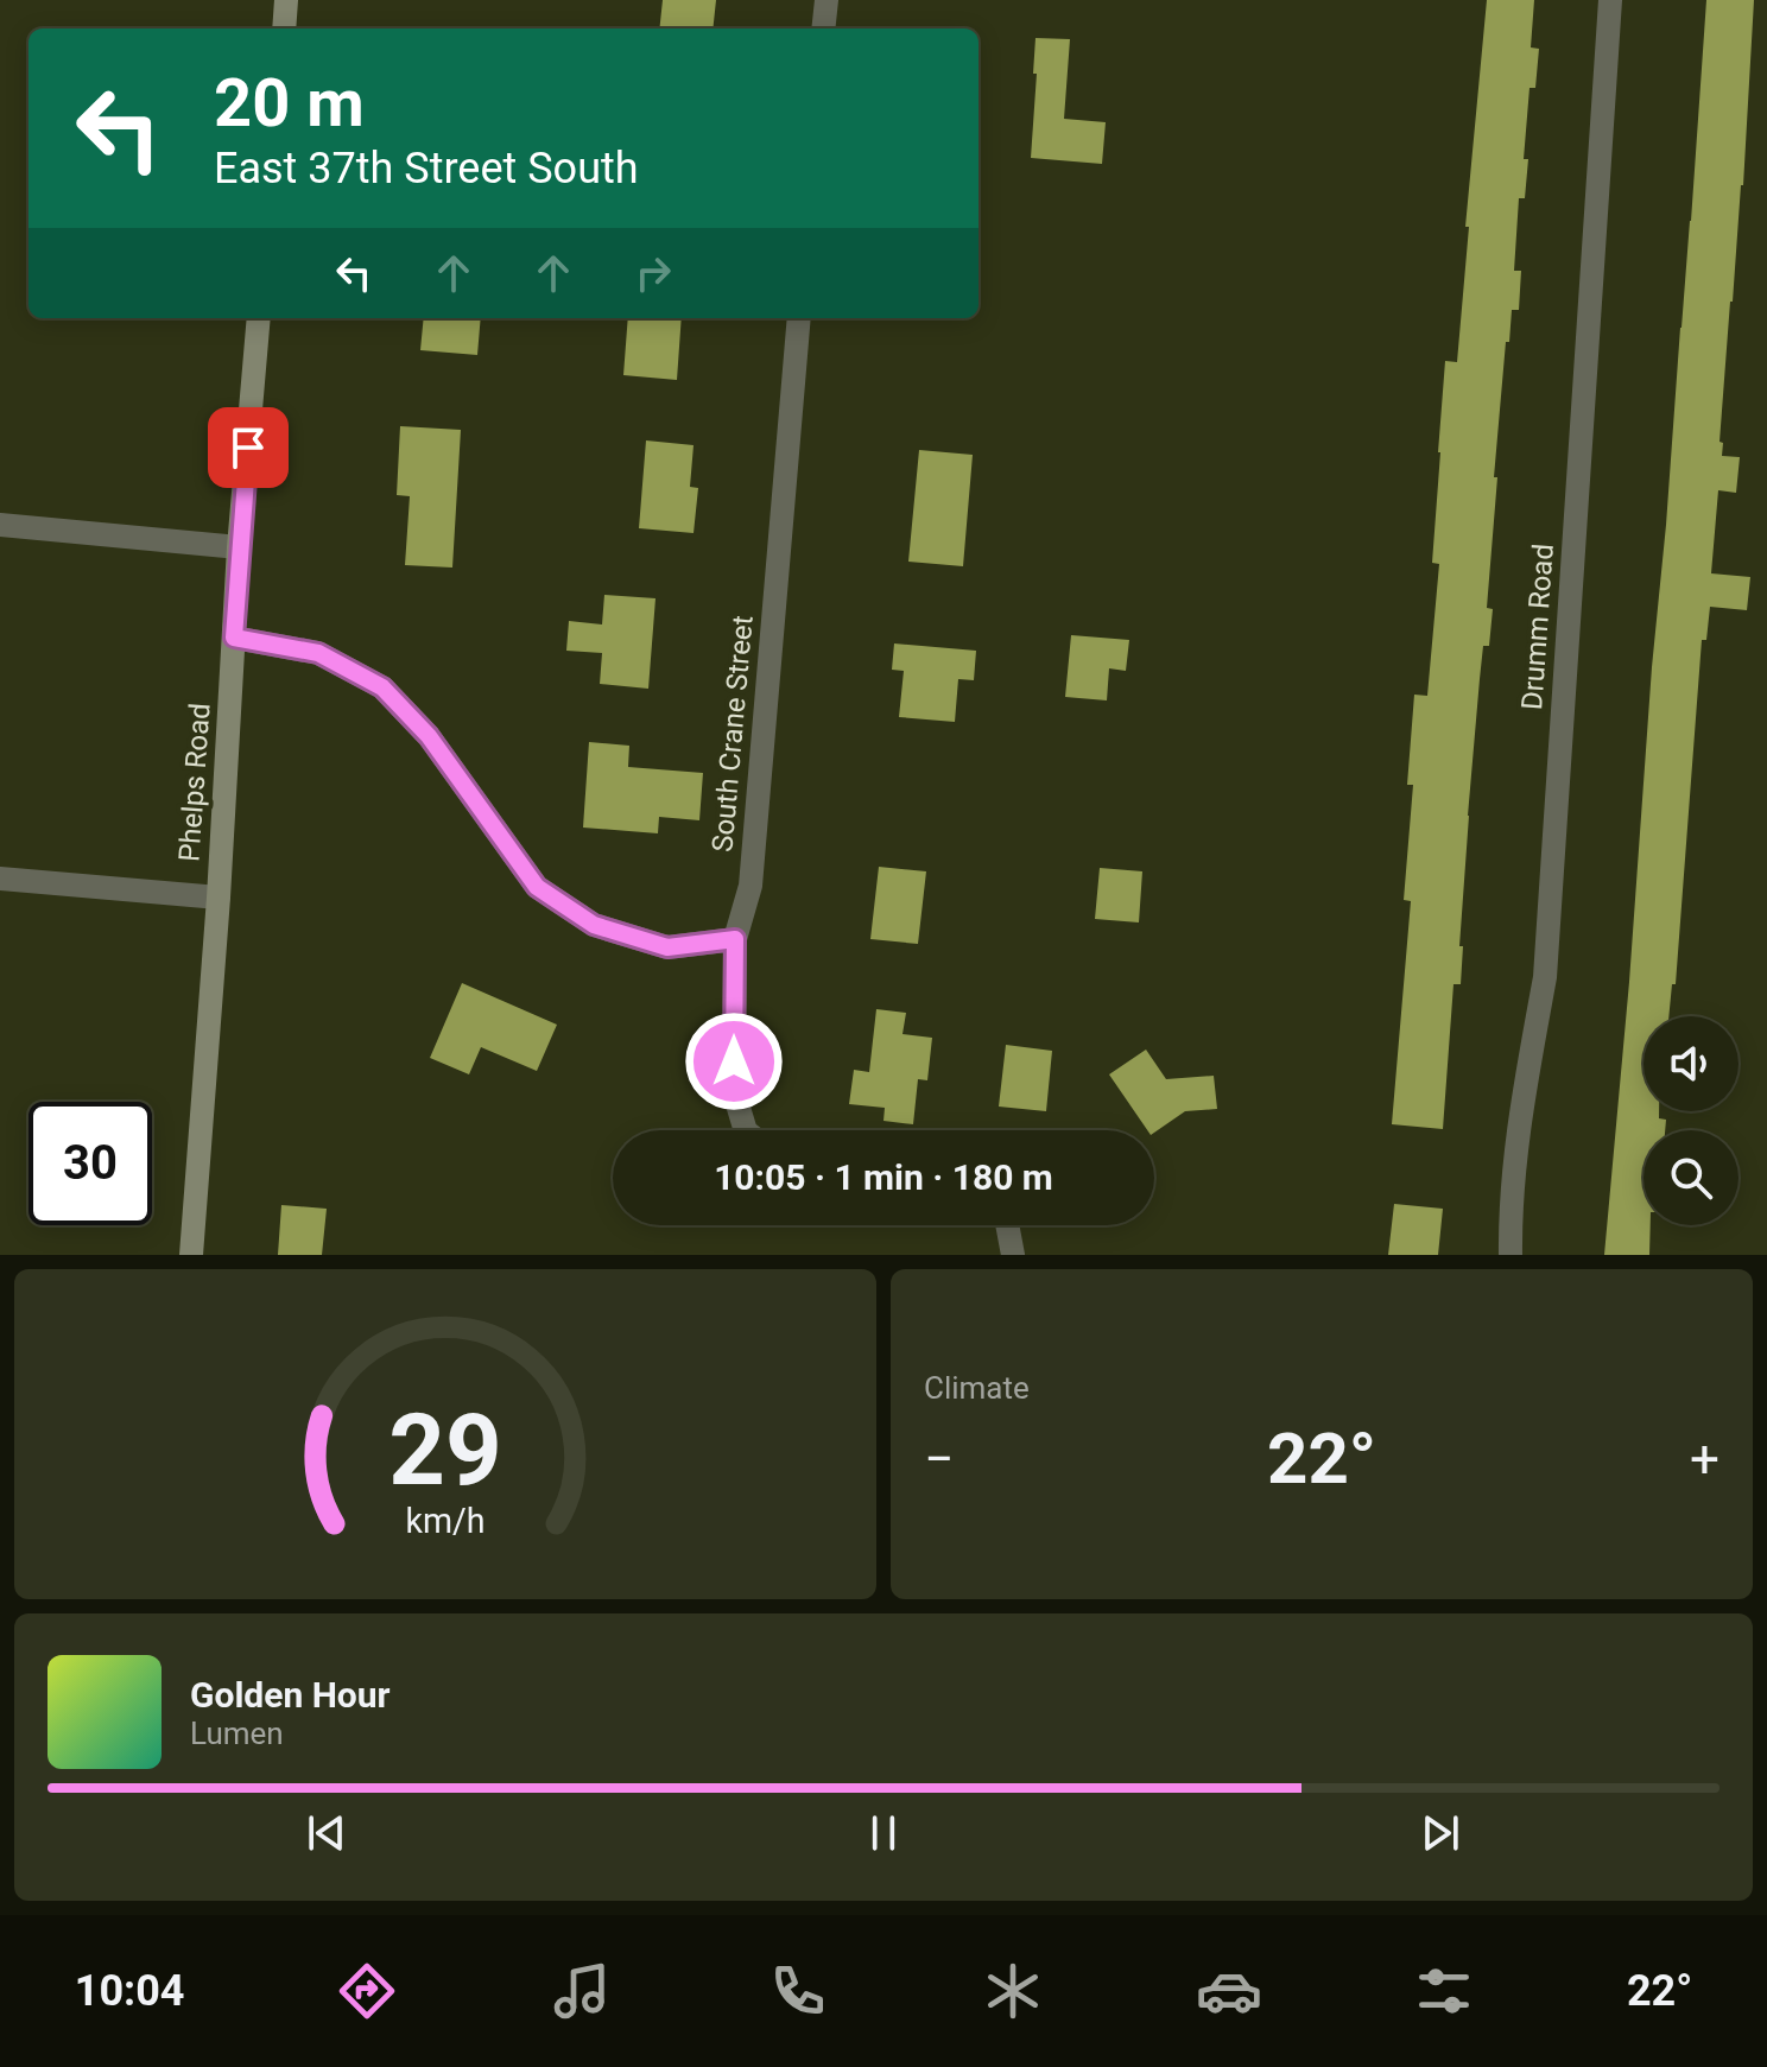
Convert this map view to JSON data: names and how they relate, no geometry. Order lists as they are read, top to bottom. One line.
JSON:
{"streets":{"street":["Drumm Road","South Crane Street","Phelps Road"]},"page":{"turn":["20 m","East 37th Street South"],"limit":"30","trip":"10:05 · 1 min · 180 m","tile":"Climate","heat":["−","22°","+"],"song":["Golden Hour","Lumen"],"tabs":["10:04","22°"],"gauge":["29","km/h"]}}
